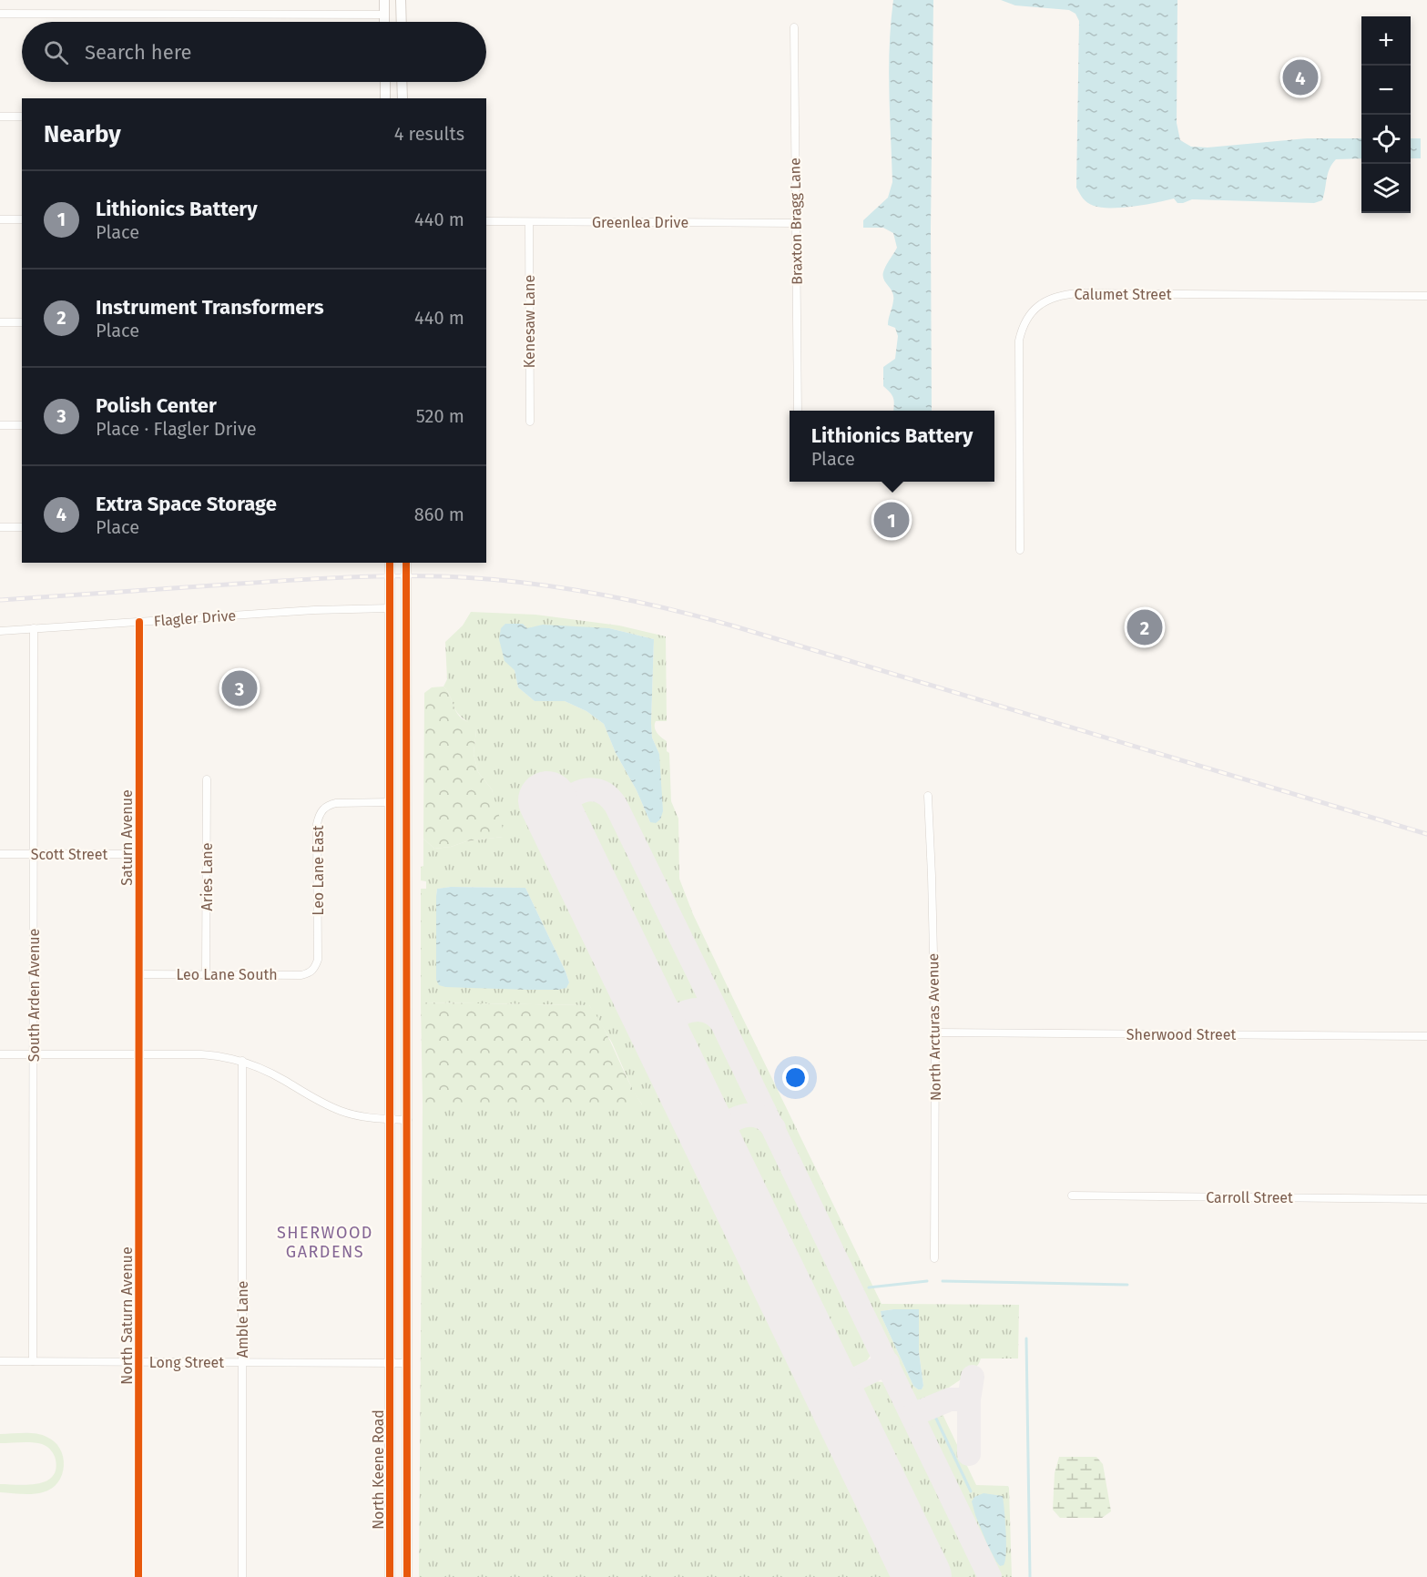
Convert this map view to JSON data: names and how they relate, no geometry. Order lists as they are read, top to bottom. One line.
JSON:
{"streets":{"main road":["North Keene Road"],"street":["Braxton Bragg Lane","Greenlea Drive","Calumet Street","Kenesaw Lane","Flagler Drive","Saturn Avenue","Scott Street","Leo Lane East","Aries Lane","Leo Lane South","South Arden Avenue","North Arcturas Avenue","Sherwood Street","Carroll Street","North Saturn Avenue","Amble Lane","Long Street"]},"crossings":[["Braxton Bragg Lane","Greenlea Drive"],["Greenlea Drive","Kenesaw Lane"],["Flagler Drive","Saturn Avenue"],["Flagler Drive","South Arden Avenue"],["Flagler Drive","North Keene Road"],["Saturn Avenue","Scott Street"],["Saturn Avenue","Leo Lane South"],["Saturn Avenue","North Saturn Avenue"],["Scott Street","South Arden Avenue"],["Leo Lane East","Leo Lane South"],["Leo Lane East","North Keene Road"],["Aries Lane","Leo Lane South"],["South Arden Avenue","Long Street"],["North Arcturas Avenue","Sherwood Street"],["North Saturn Avenue","Long Street"],["Amble Lane","Long Street"],["Long Street","North Keene Road"]],"districts":["SHERWOOD GARDENS"],"page":{"map_buttons":["+","−"],"search":"Search here","pins":["4","1","2","3"],"heading":["Nearby","4 results"],"list":[{"mark":"1","name":"Lithionics Battery","note":"Place","value":"440 m"},{"mark":"2","name":"Instrument Transformers","note":"Place","value":"440 m"},{"mark":"3","name":"Polish Center","note":"Place · Flagler Drive","value":"520 m"},{"mark":"4","name":"Extra Space Storage","note":"Place","value":"860 m"}],"popup":["Lithionics Battery","Place"]}}
